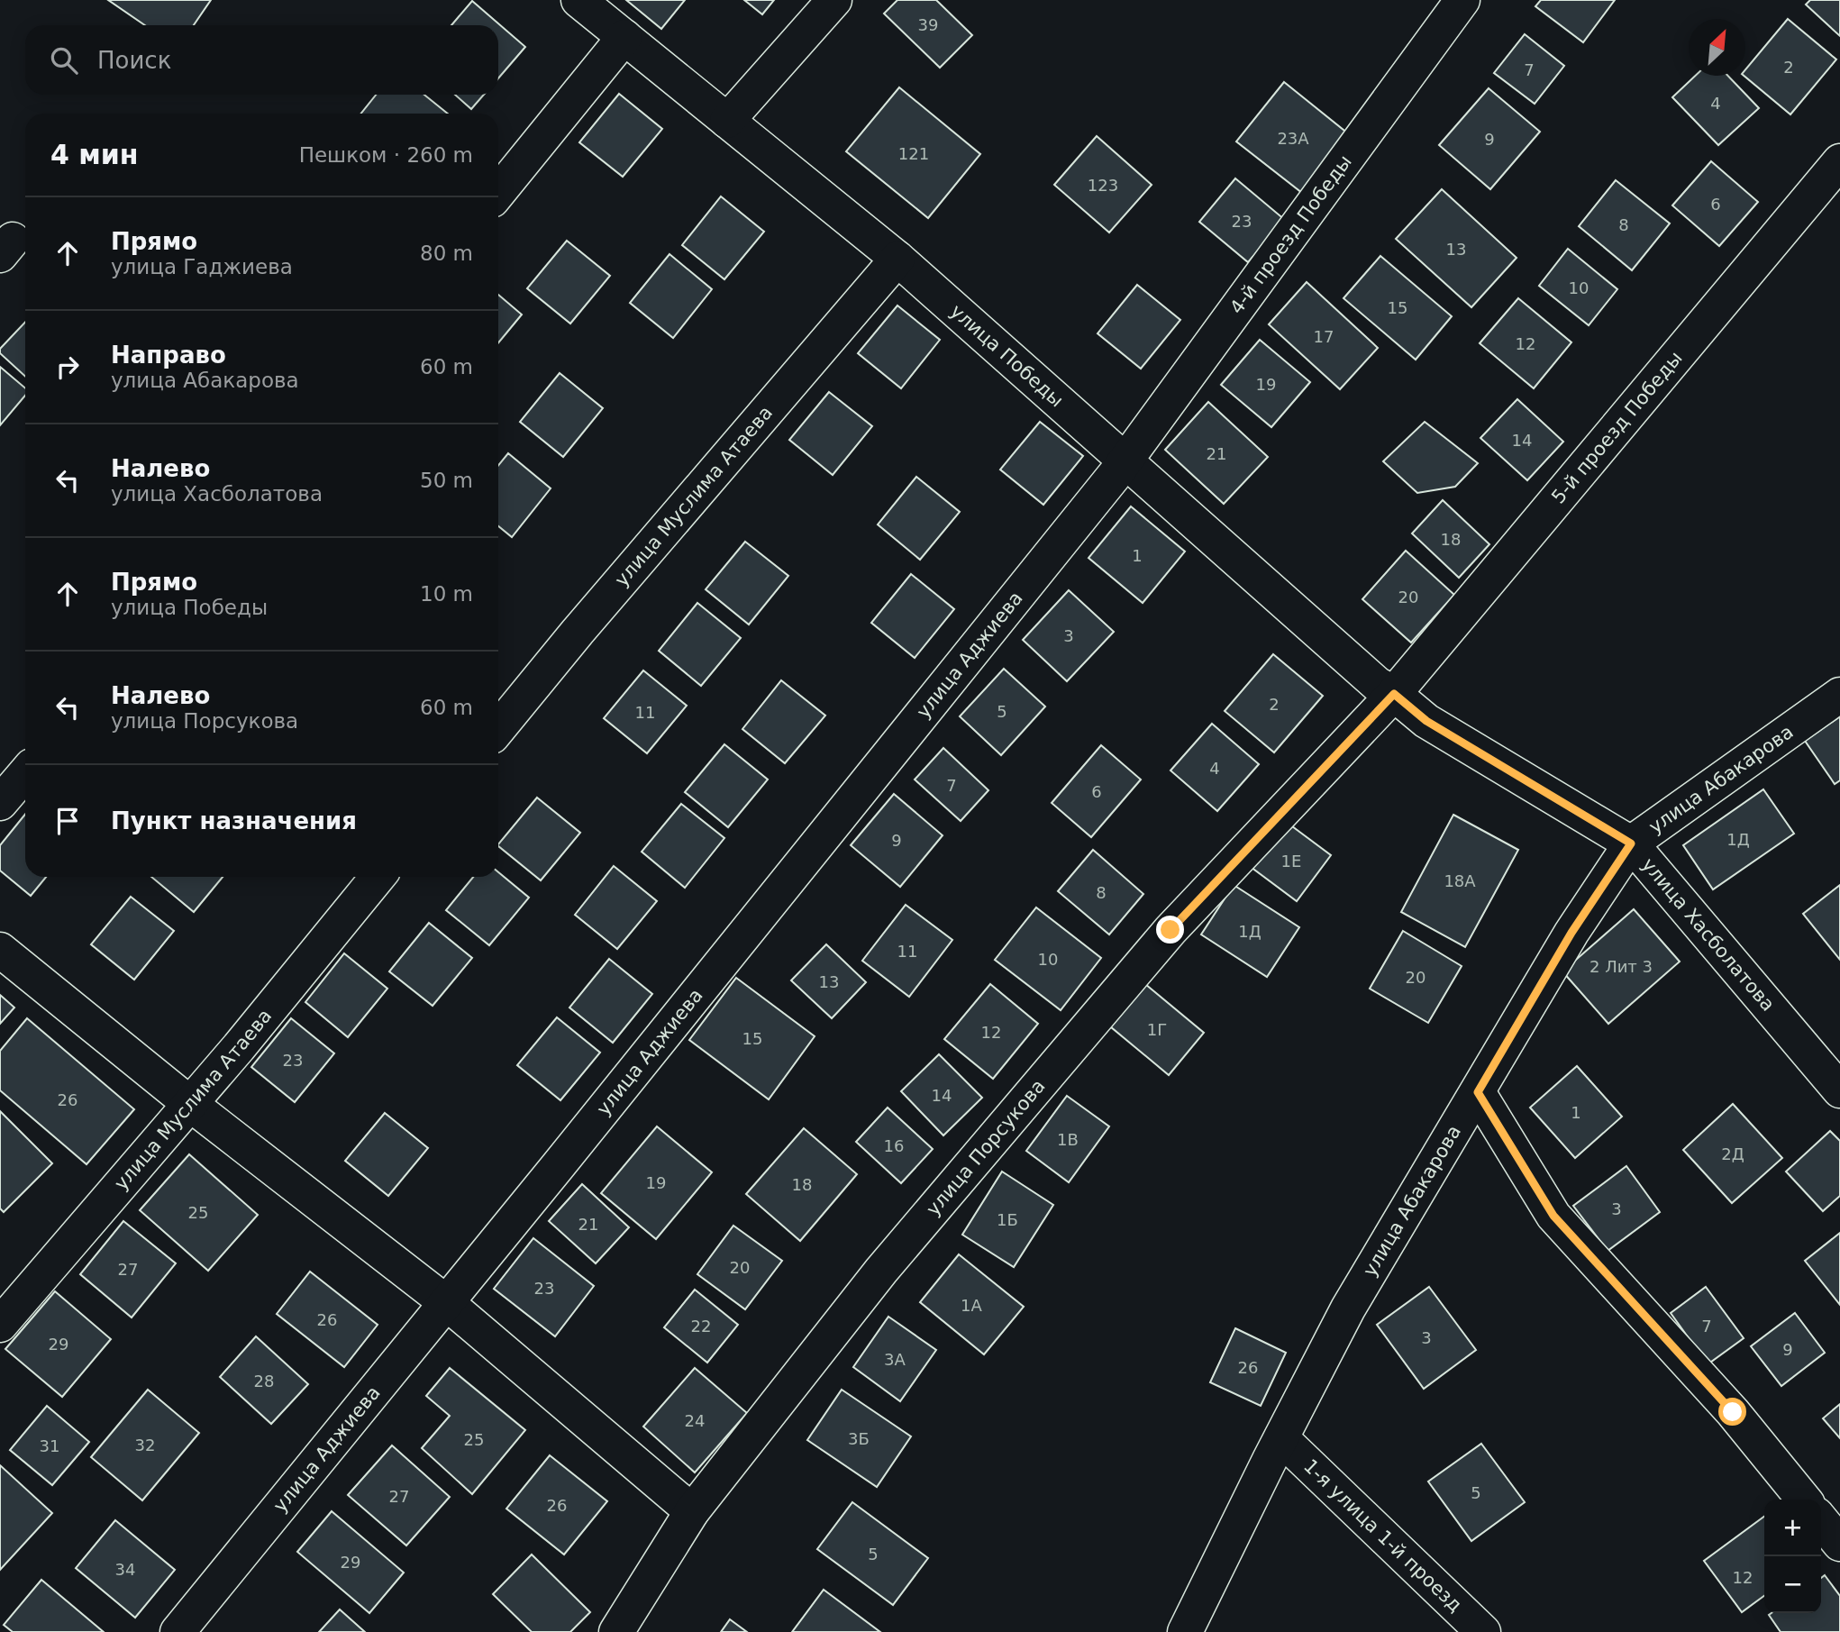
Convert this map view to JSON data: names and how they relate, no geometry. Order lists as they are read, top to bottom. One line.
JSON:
{"streets":{"street":["4-й проезд Победы","улица Победы","5-й проезд Победы","улица Муслима Атаева","улица Аджиева","улица Абакарова","улица Хасболатова","улица Порсукова","1-я улица 1-й проезд"]},"crossings":[["4-й проезд Победы","улица Победы"],["4-й проезд Победы","улица Аджиева"],["улица Победы","5-й проезд Победы"],["улица Победы","улица Муслима Атаева"],["улица Победы","улица Аджиева"],["улица Победы","улица Хасболатова"],["улица Победы","улица Порсукова"],["5-й проезд Победы","улица Порсукова"],["улица Абакарова","улица Хасболатова"],["улица Абакарова","1-я улица 1-й проезд"]],"house_numbers":["39","2","7","4","23А","9","121","123","6","23","8","13","10","15","17","12","19","14","21","18","1","20","3","2","5","11","4","7","6","1Д","9","1Е","18А","8","1Д","11","10","2 Лит 3","20","13","1Г","12","15","23","14","26","1","1В","16","2Д","19","18","3","25","1Б","21","20","27","23","1А","26","22","7","3","29","9","3А","26","28","24","3Б","25","32","31","5","27","26","5","29","34","12"],"north":"top right","page":{"search":"Поиск","heading":["4 мин","Пешком · 260 m"],"list":[["Прямо","улица Гаджиева","80 m"],["Направо","улица Абакарова","60 m"],["Налево","улица Хасболатова","50 m"],["Прямо","улица Победы","10 m"],["Налево","улица Порсукова","60 m"],"Пункт назначения"],"map_buttons":["+","−"]}}
